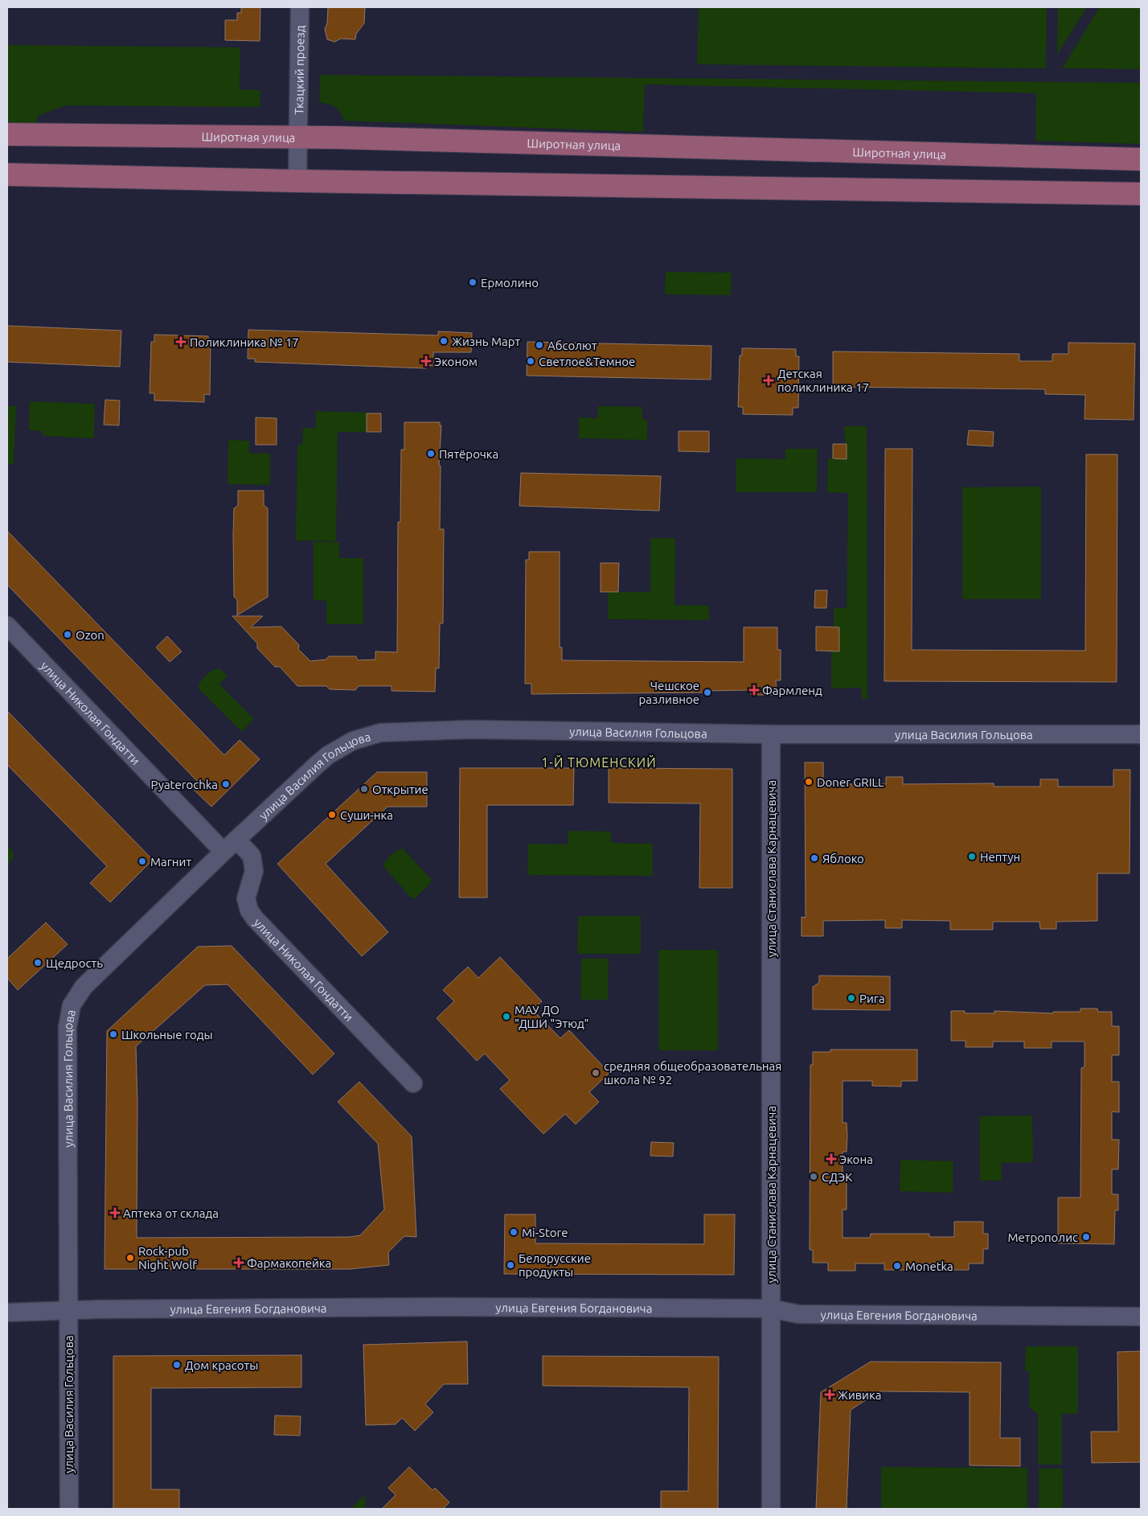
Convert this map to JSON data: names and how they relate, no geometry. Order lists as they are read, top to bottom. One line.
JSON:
{"streets":{"main road":["Широтная улица"],"street":["Ткацкий проезд","улица Николая Гондатти","улица Василия Гольцова","улица Станислава Карнацевича","улица Евгения Богдановича"]},"crossings":[["Ткацкий проезд","Широтная улица"],["улица Николая Гондатти","улица Василия Гольцова"],["улица Василия Гольцова","улица Станислава Карнацевича"],["улица Василия Гольцова","улица Евгения Богдановича"],["улица Станислава Карнацевича","улица Евгения Богдановича"]],"districts":["1-Й ТЮМЕНСКИЙ"],"places":{"other":["Ермолино","Жизнь Март","Абсолют","Светлое&Темное","Пятёрочка","Ozon","Чешское разливное","Doner GRILL","Pyaterochka","Открытие","Суши-нка","Нептун","Яблоко","Магнит","Щедрость","Рига","МАУ ДО \"ДШИ \"Этюд\"","Школьные годы","средняя общеобразовательная школа № 92","СДЭК","Mi-Store","Метрополис","Rock-pub Night Wolf","Белорусские продукты","Monetka","Дом красоты"],"health":["Поликлиника № 17","Эконом","Детская поликлиника 17","Фармленд","Экона","Аптека от склада","Фармакопейка","Живика"]}}
